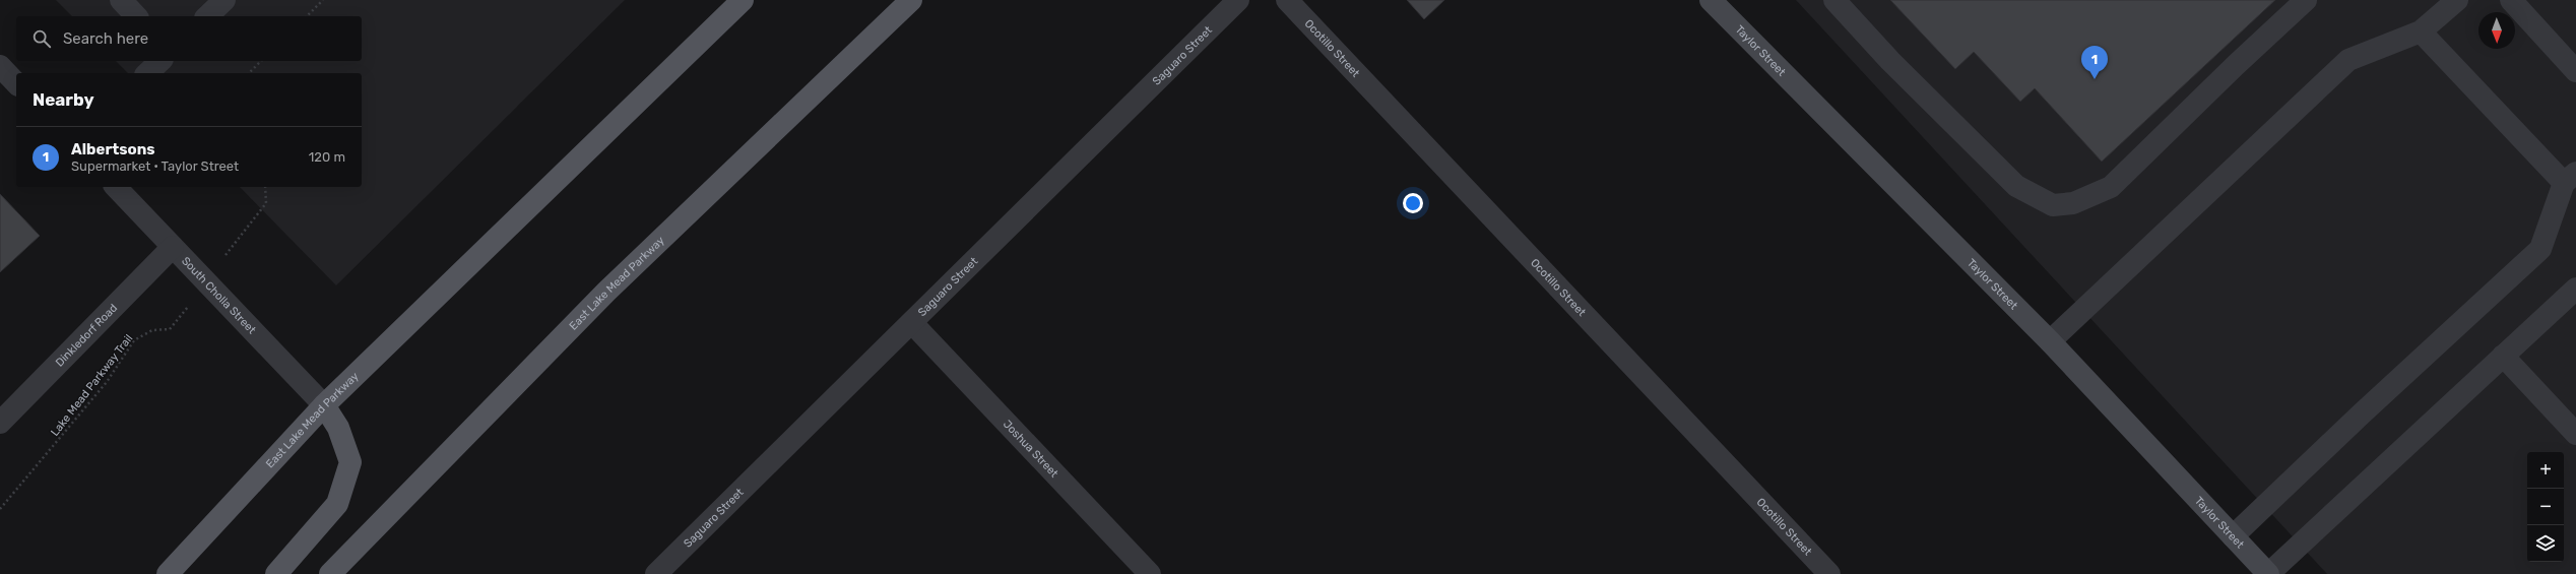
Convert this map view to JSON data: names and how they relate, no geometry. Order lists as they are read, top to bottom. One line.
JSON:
{"streets":{"main road":["East Lake Mead Parkway"],"street":["Ocotillo Street","Taylor Street","Saguaro Street","South Cholla Street","Dinkledorf Road","Joshua Street"],"path":["Lake Mead Parkway Trail"]},"crossings":[["Saguaro Street","Joshua Street"],["East Lake Mead Parkway","South Cholla Street"],["South Cholla Street","Dinkledorf Road"],["South Cholla Street","Lake Mead Parkway Trail"]],"north":"bottom","page":{"search":"Search here","pins":"1","heading":"Nearby","list":[{"mark":"1","name":"Albertsons","note":"Supermarket · Taylor Street","value":"120 m"}],"map_buttons":["+","−"]}}
